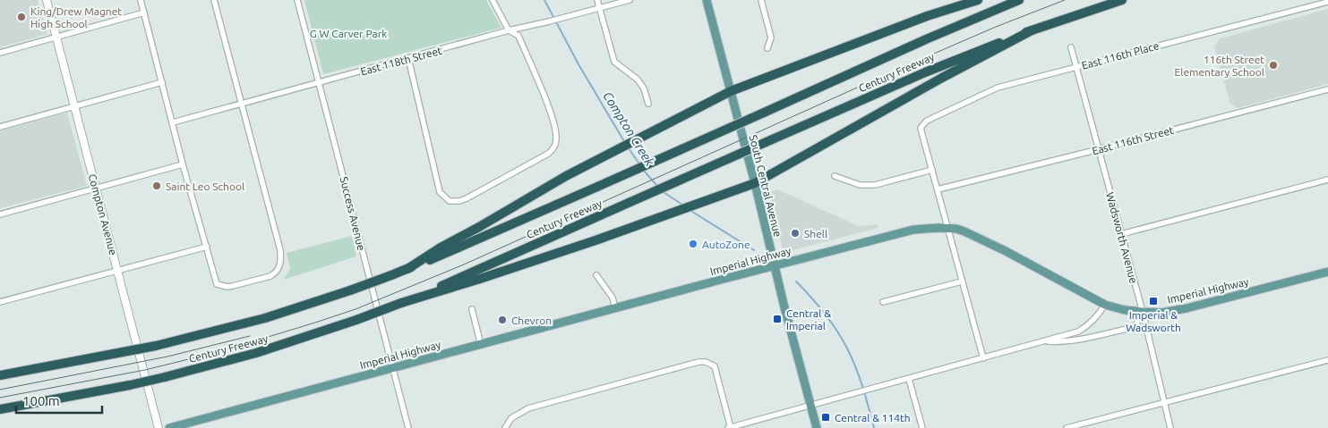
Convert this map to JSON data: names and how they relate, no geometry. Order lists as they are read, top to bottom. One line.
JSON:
{"streets":{"highway":["Century Freeway"],"main road":["South Central Avenue","Compton Avenue","Imperial Highway"],"street":["East 116th Place","East 118th Street","East 116th Street","Success Avenue","Wadsworth Avenue"]},"crossings":[["East 116th Place","Wadsworth Avenue"],["East 118th Street","Success Avenue"],["East 116th Street","Wadsworth Avenue"],["South Central Avenue","Imperial Highway"],["Success Avenue","Imperial Highway"],["Wadsworth Avenue","Imperial Highway"]],"water":["Compton Creek"],"parks":["G W Carver Park"],"places":{"other":["King/Drew Magnet High School","116th Street Elementary School","Saint Leo School","Shell","AutoZone","Chevron"],"transit":["Imperial & Wadsworth","Central & Imperial","Central & 114th"]},"scale_bar":"100 m"}
